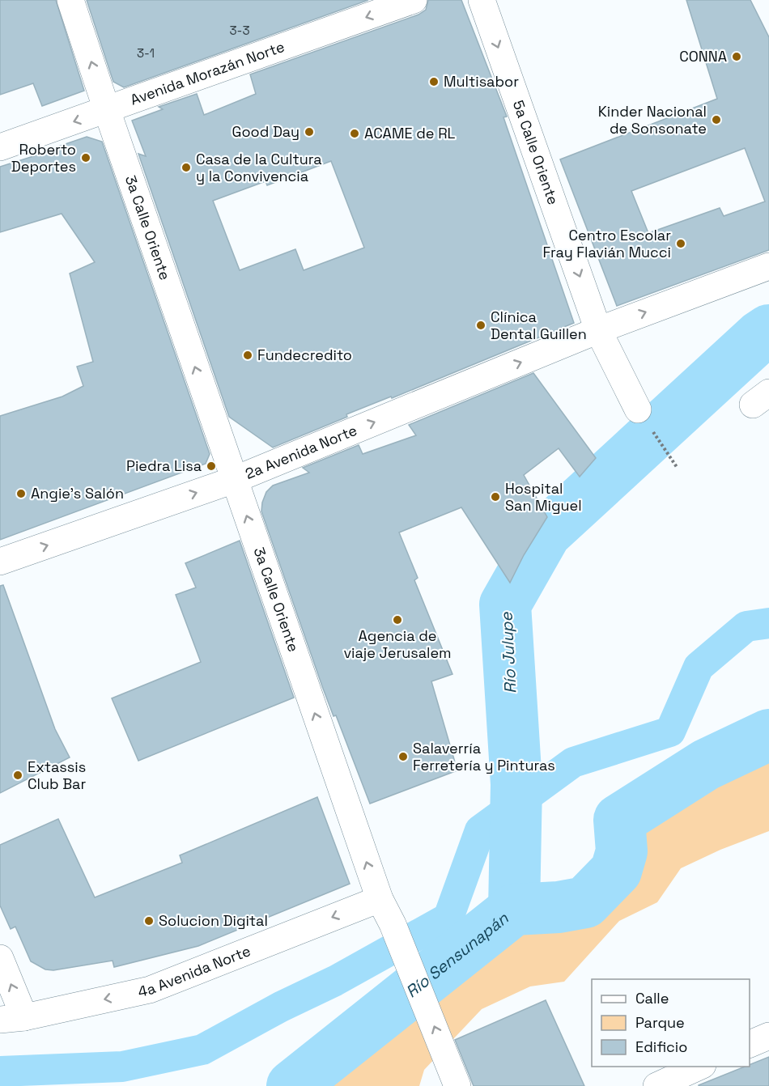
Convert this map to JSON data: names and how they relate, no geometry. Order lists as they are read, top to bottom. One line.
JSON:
{"streets":{"main road":["Avenida Morazán Norte","5a Calle Oriente","3a Calle Oriente","2a Avenida Norte","4a Avenida Norte"]},"crossings":[["Avenida Morazán Norte","3a Calle Oriente"],["5a Calle Oriente","2a Avenida Norte"],["3a Calle Oriente","2a Avenida Norte"],["3a Calle Oriente","4a Avenida Norte"]],"one_way":["Avenida Morazán Norte","5a Calle Oriente","3a Calle Oriente","2a Avenida Norte","4a Avenida Norte"],"water":["Río Julupe","Río Sensunapán"],"places":["CONNA","Multisabor","Kinder Nacional de Sonsonate","Good Day","ACAME de RL","Roberto Deportes","Casa de la Cultura y la Convivencia","Centro Escolar Fray Flavián Mucci","Clínica Dental Guillen","Fundecredito","Piedra Lisa","Angie's Salón","Hospital San Miguel","Agencia de viaje Jerusalem","Salaverría Ferretería y Pinturas","Extassis Club Bar","Solucion Digital"],"house_numbers":["3-3","3-1"],"legend":["Calle","Parque","Edificio"]}
